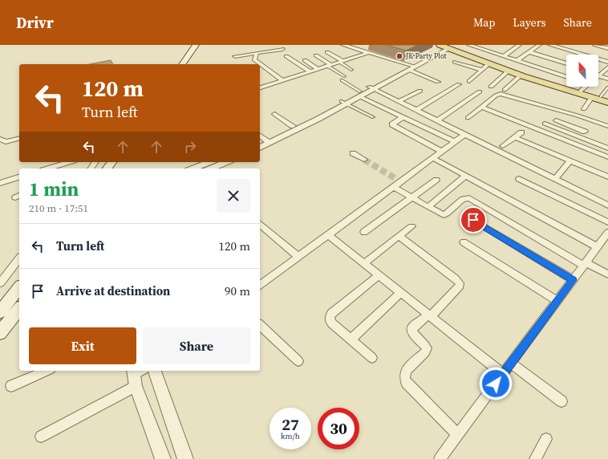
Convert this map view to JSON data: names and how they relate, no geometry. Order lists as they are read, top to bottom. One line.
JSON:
{"places":["JK Party Plot"],"north":"top","page":{"header":"Drivr","nav":["Map","Layers","Share"],"turn":["120 m","Turn left"],"heading":["1 min","210 m · 17:51"],"list":[{"name":"Turn left","value":"120 m"},{"name":"Arrive at destination","value":"90 m"}],"buttons":["Exit","Share"],"speed":"27 km/h","limit":"30"}}
